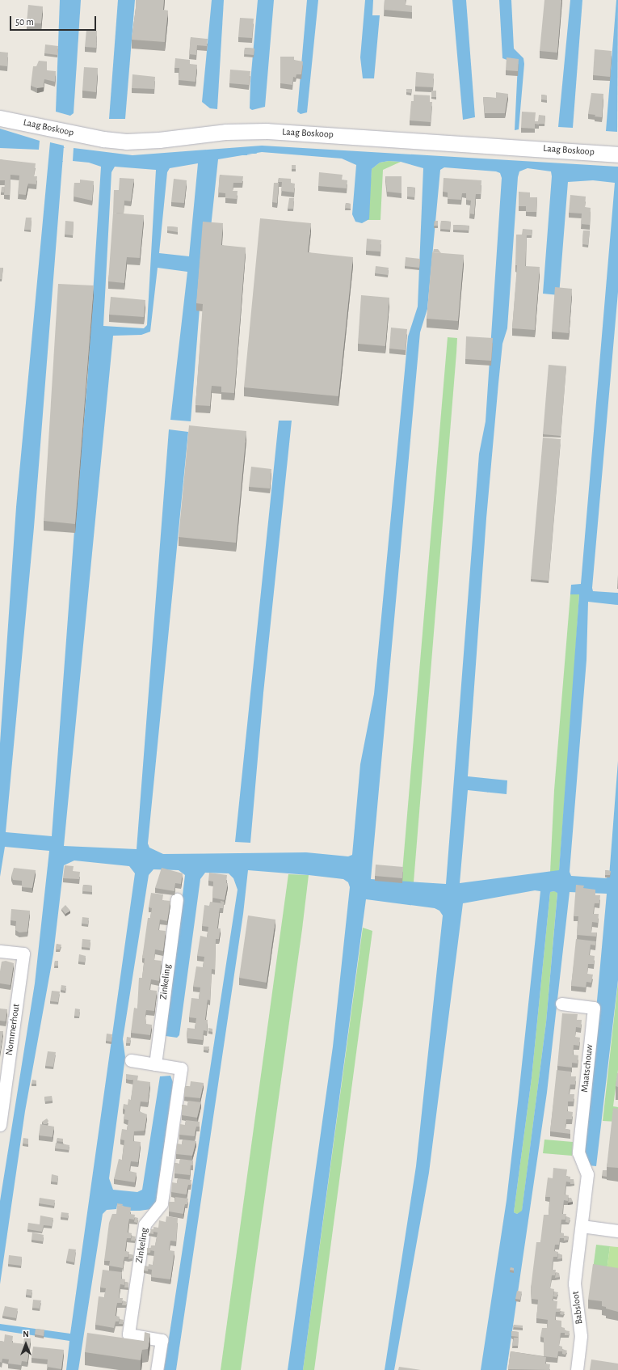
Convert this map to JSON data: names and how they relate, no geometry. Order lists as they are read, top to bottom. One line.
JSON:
{"streets":{"street":["Laag Boskoop","Zinkeling","Nommerhout","Maatschouw","Babsloot"]},"crossings":[["Maatschouw","Babsloot"]],"scale_bar":"50 m","north":"top"}
